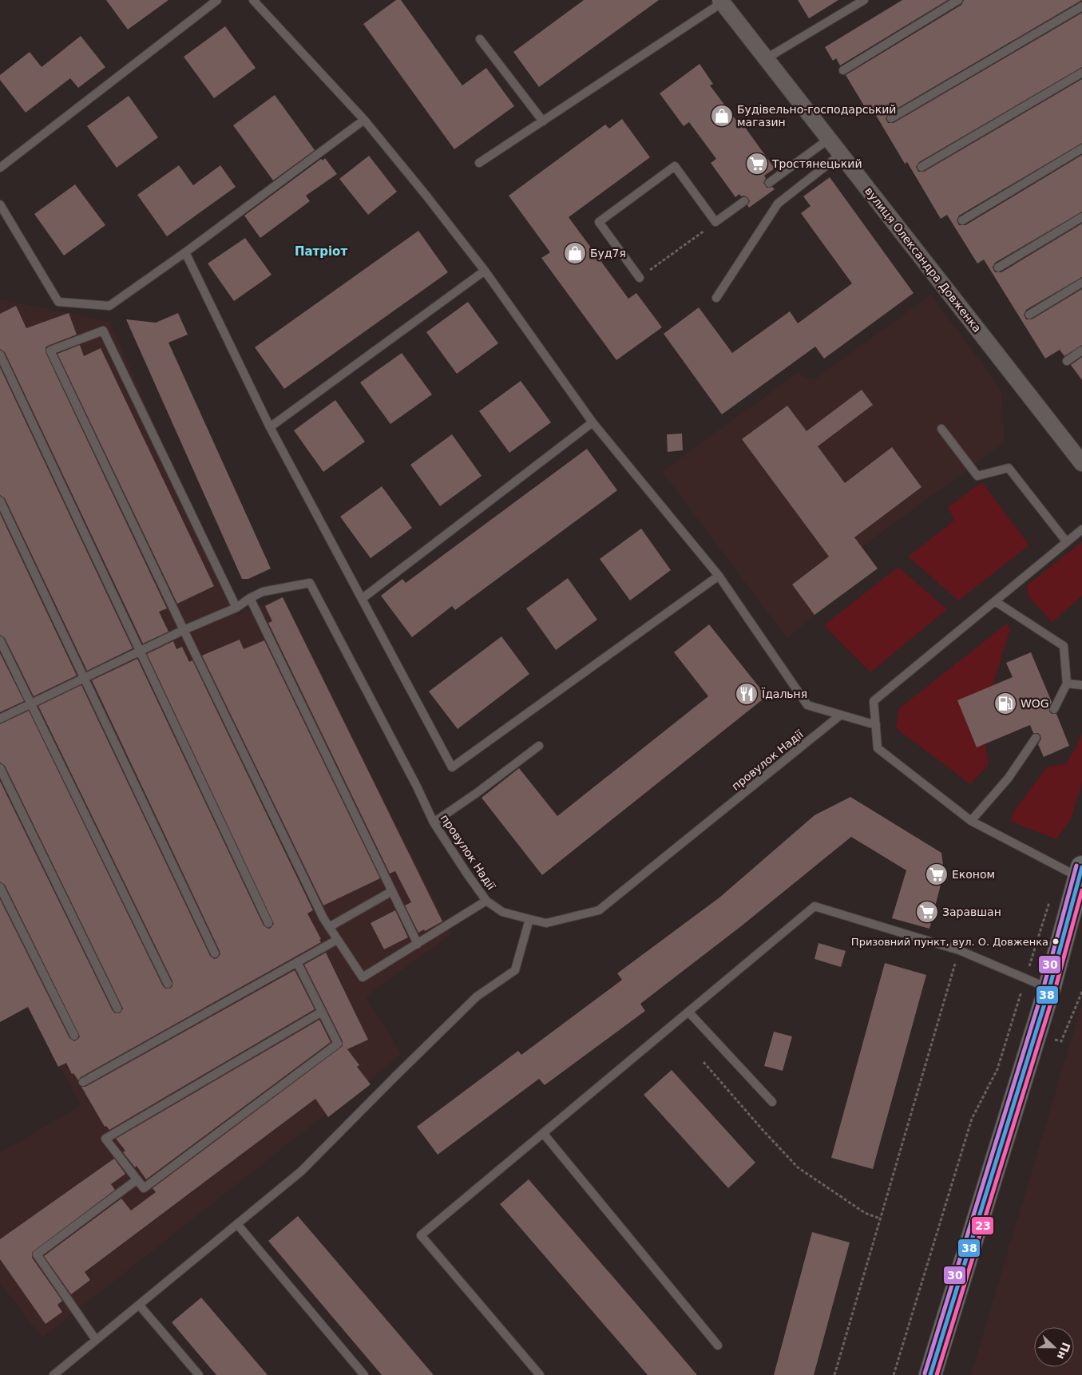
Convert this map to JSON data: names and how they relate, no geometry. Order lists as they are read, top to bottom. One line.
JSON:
{"streets":{"street":["вулиця Олександра Довженка"],"lane":["провулок Надії"]},"districts":["Патріот"],"places":{"shop":["Будівельно-господарський магазин","Буд7я"],"supermarket":["Тростянецький","Економ","Заравшан"],"restaurant":["Їдальня"],"fuel station":["WOG"],"other":["Призовний пункт, вул. О. Довженка"]},"lines":["transit line 30","transit line 38","transit line 23"],"north":"right"}
